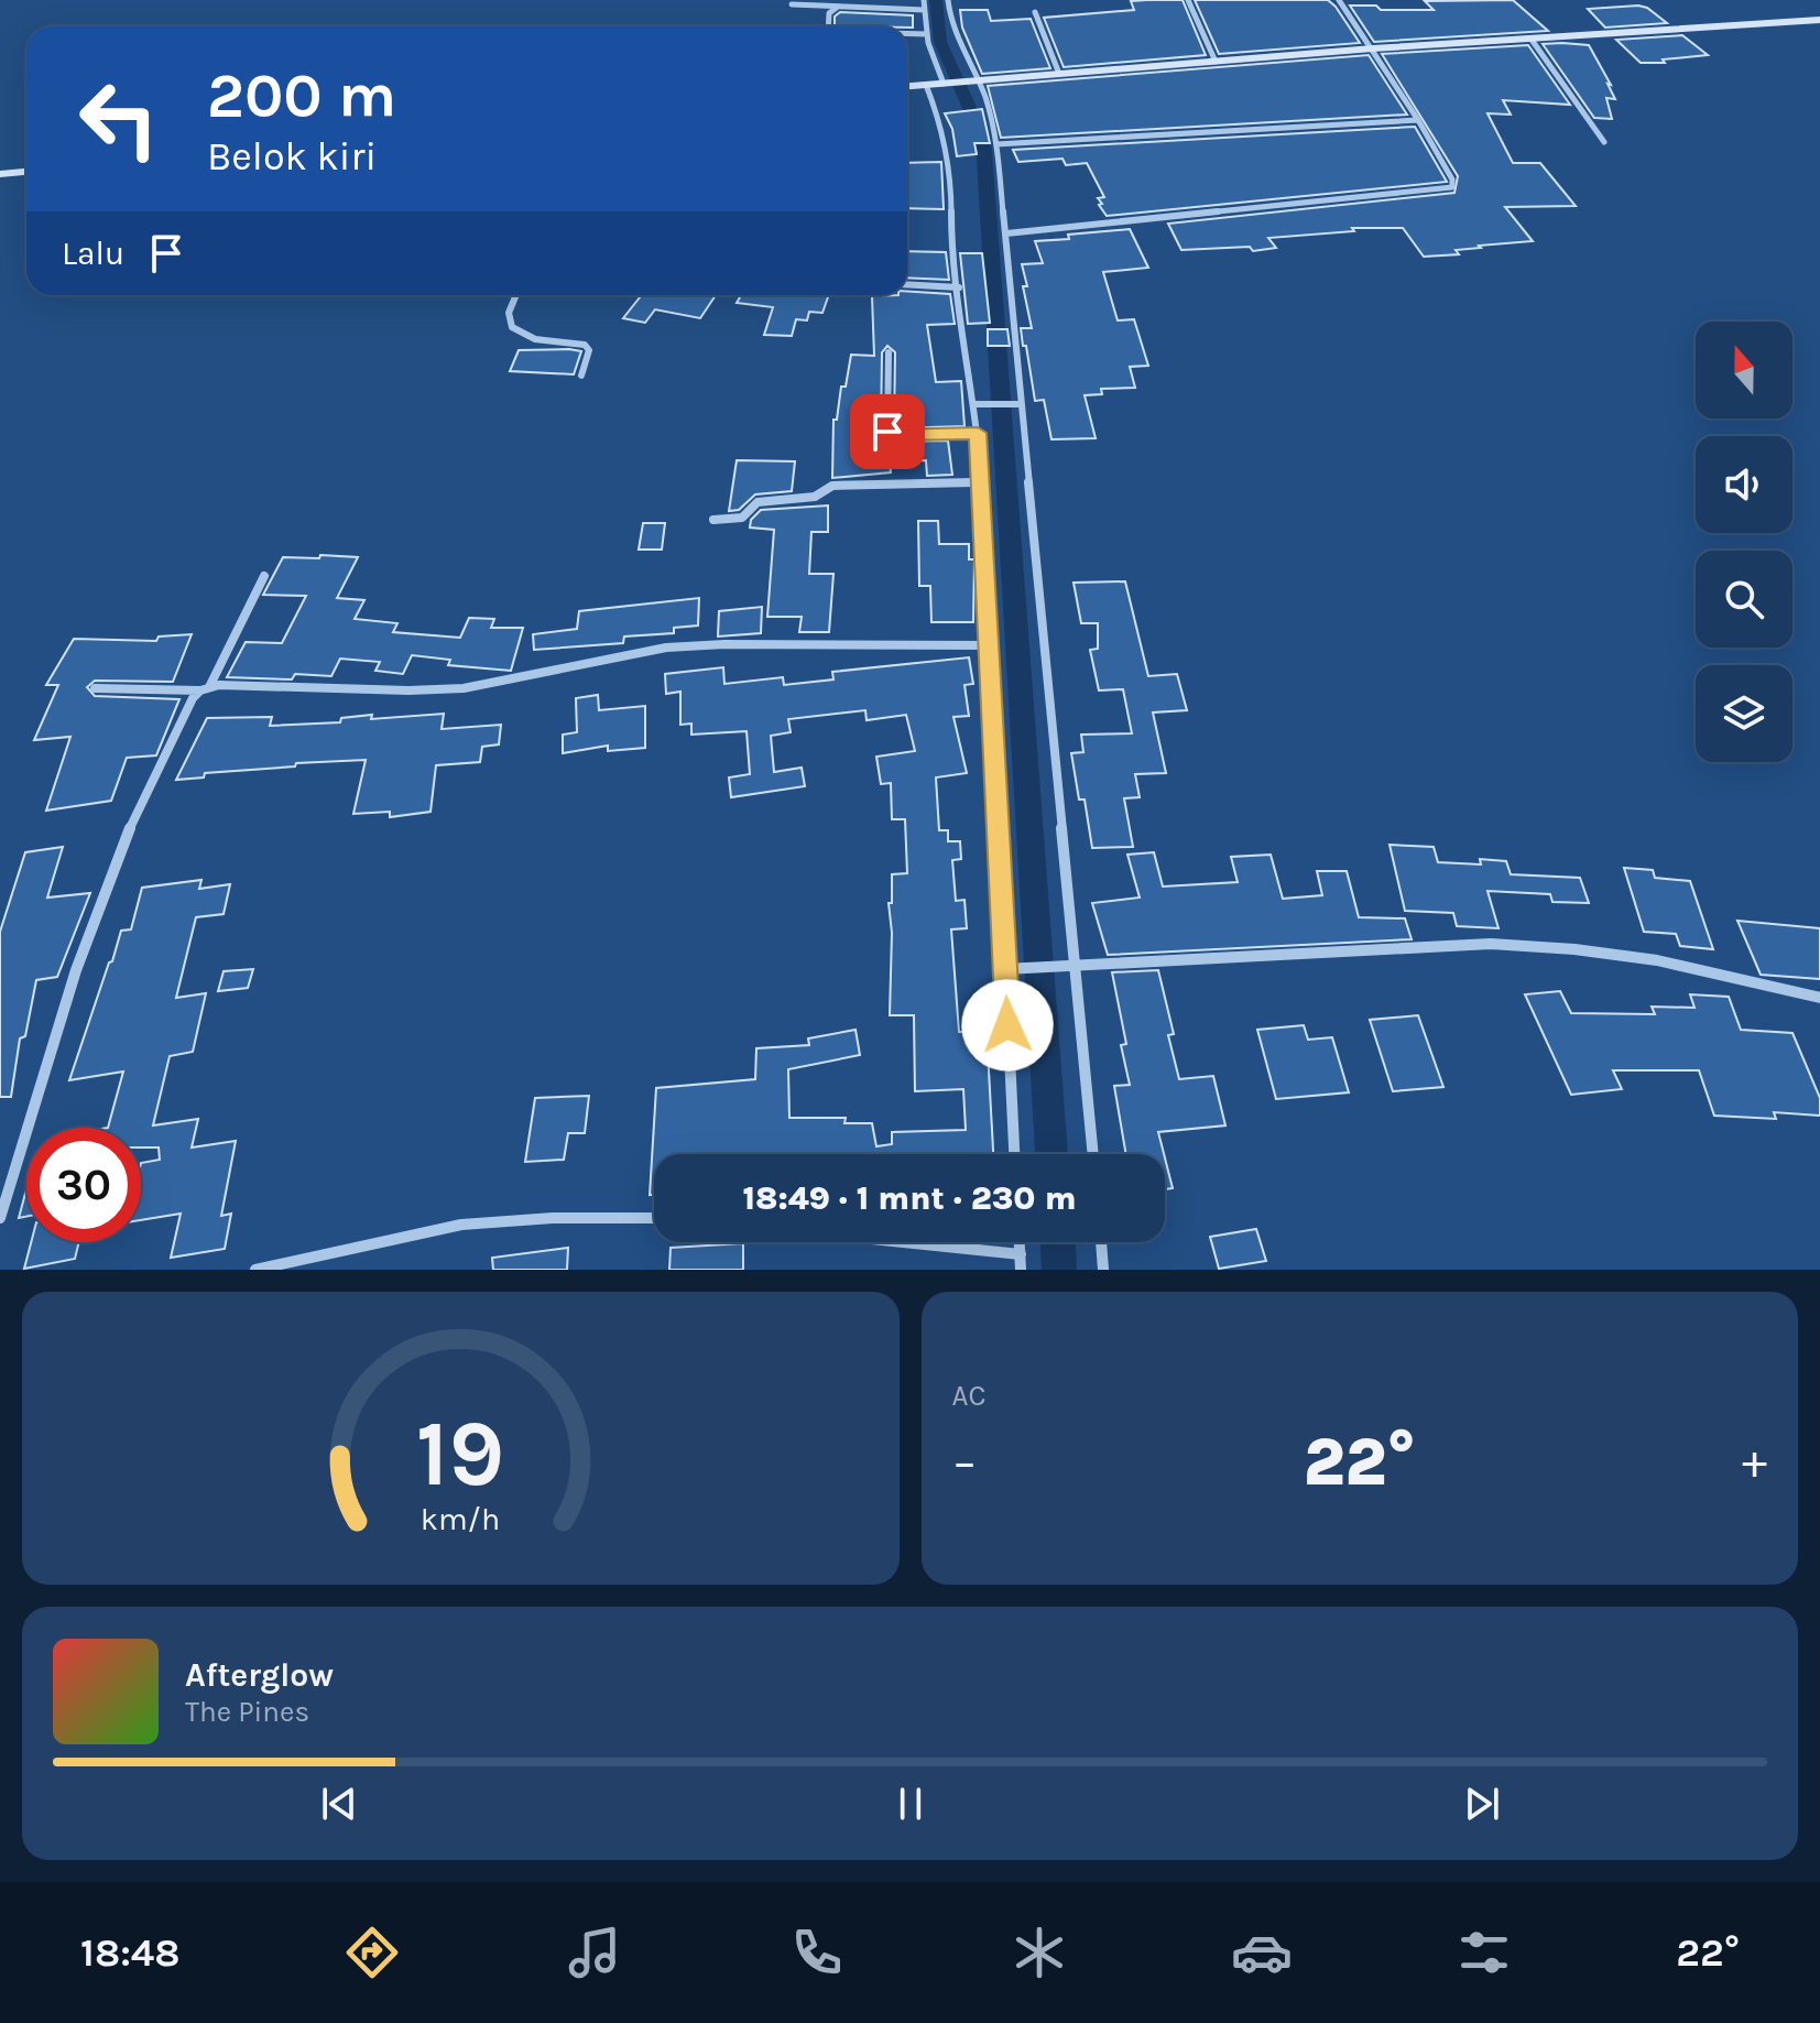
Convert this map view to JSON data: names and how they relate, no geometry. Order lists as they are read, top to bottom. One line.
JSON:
{"north":"top","page":{"turn":["200 m","Belok kiri"],"then":"Lalu","limit":"30","trip":"18:49 · 1 mnt · 230 m","tile":"AC","heat":["−","22°","+"],"song":["Afterglow","The Pines"],"tabs":["18:48","22°"],"gauge":["19","km/h"]}}
